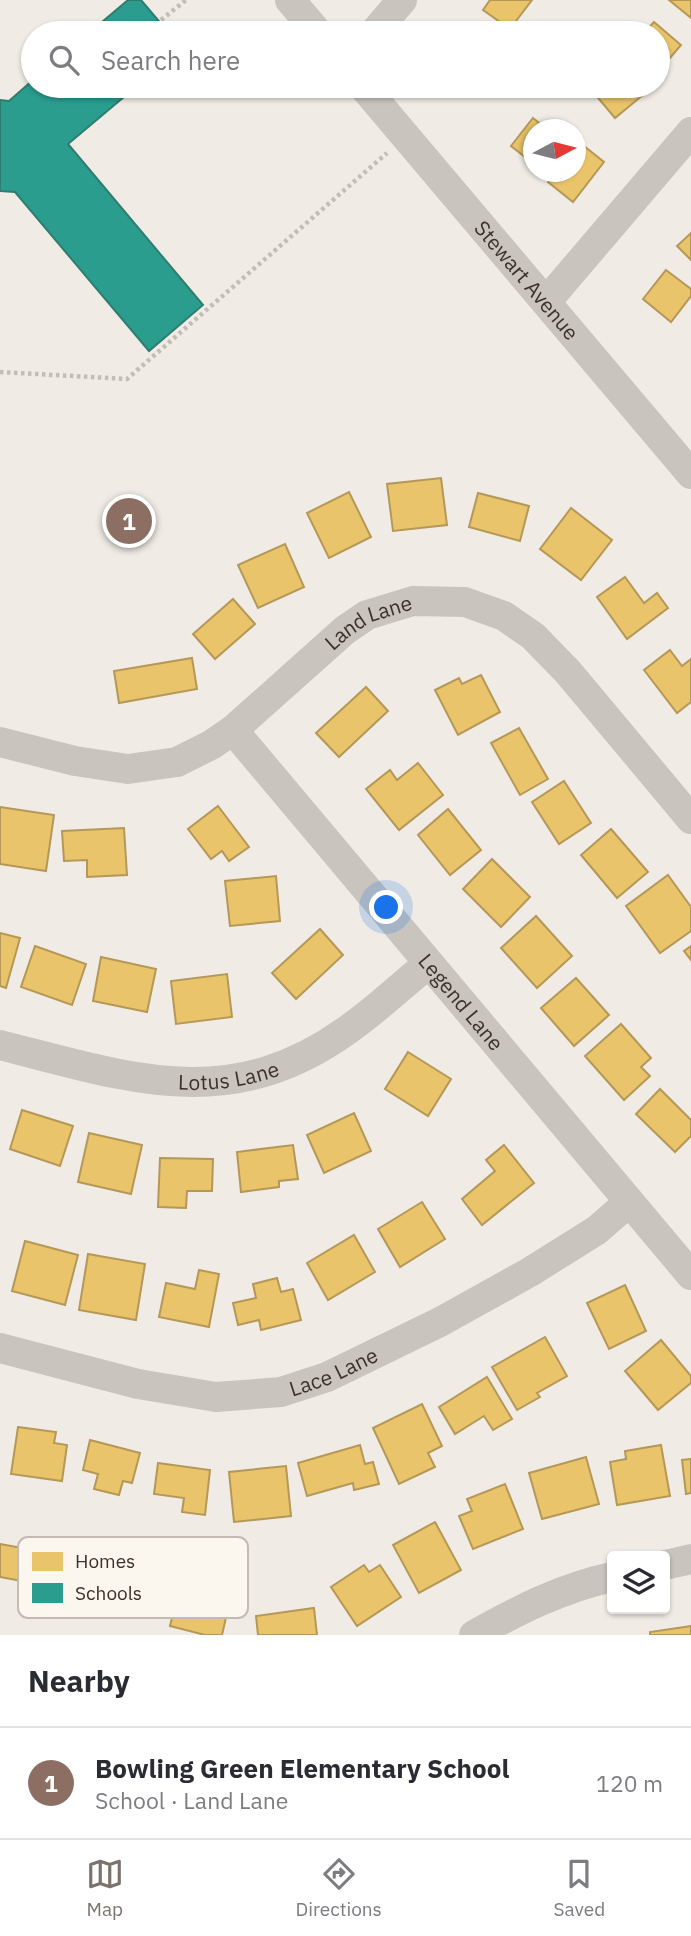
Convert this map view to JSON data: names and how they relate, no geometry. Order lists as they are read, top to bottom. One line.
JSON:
{"streets":{"street":["Stewart Avenue","Land Lane","Legend Lane","Lotus Lane","Lace Lane"]},"crossings":[["Land Lane","Legend Lane"],["Legend Lane","Lotus Lane"],["Legend Lane","Lace Lane"]],"legend":["Homes","Schools"],"north":"right","page":{"search":"Search here","pins":"1","heading":"Nearby","list":[{"mark":"1","name":"Bowling Green Elementary School","note":"School · Land Lane","value":"120 m"}],"nav":["Map","Directions","Saved"]}}
